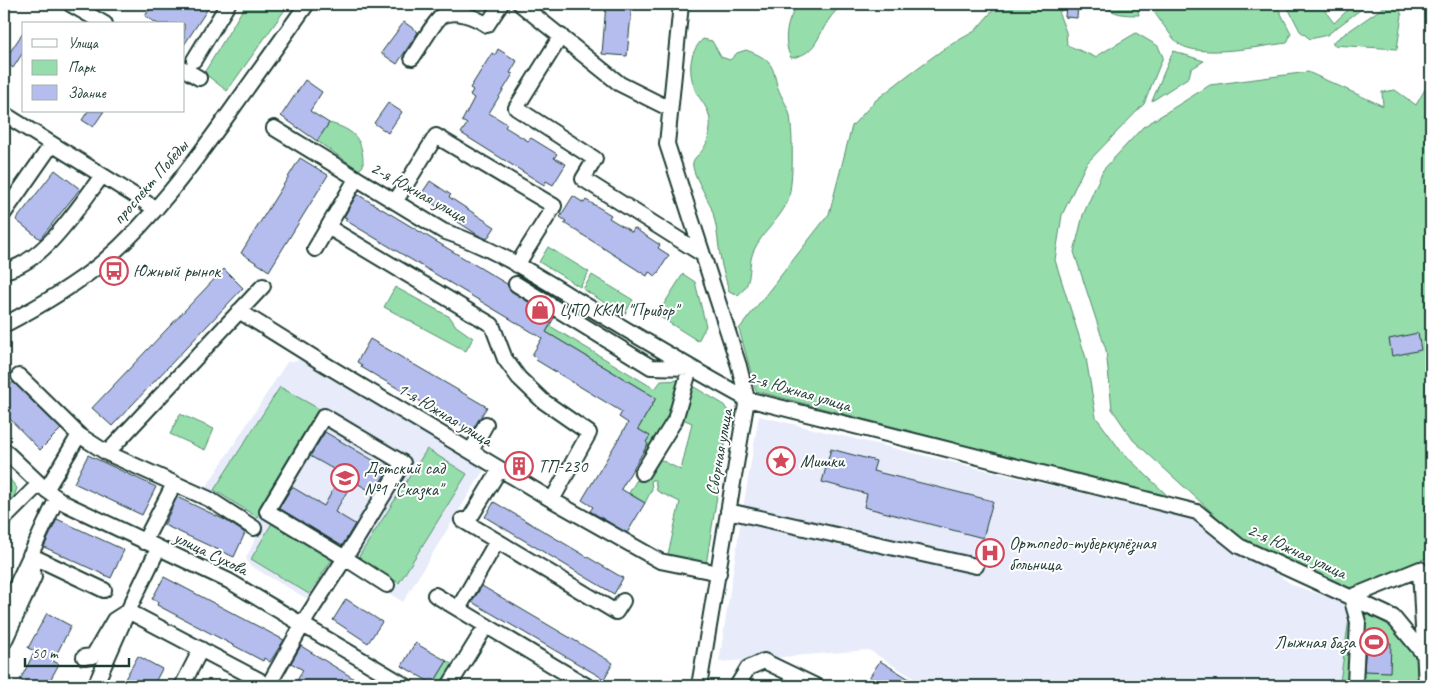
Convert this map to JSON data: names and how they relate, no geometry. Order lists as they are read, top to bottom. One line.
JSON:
{"streets":{"street":["проспект Победы","2-я Южная улица","1-я Южная улица","Сборная улица","улица Сухова"]},"crossings":[["2-я Южная улица","Сборная улица"],["1-я Южная улица","Сборная улица"]],"places":{"bus stop":["Южный рынок"],"shop":["ЦТО ККМ \"Прибор\""],"place":["Мишки"],"building":["ТП-230"],"school or university":["Детский сад №1 \"Сказка\""],"hospital":["Ортопедо-туберкулёзная больница"],"sports":["Лыжная база"]},"legend":["Улица","Парк","Здание"],"scale_bar":"50 m"}
